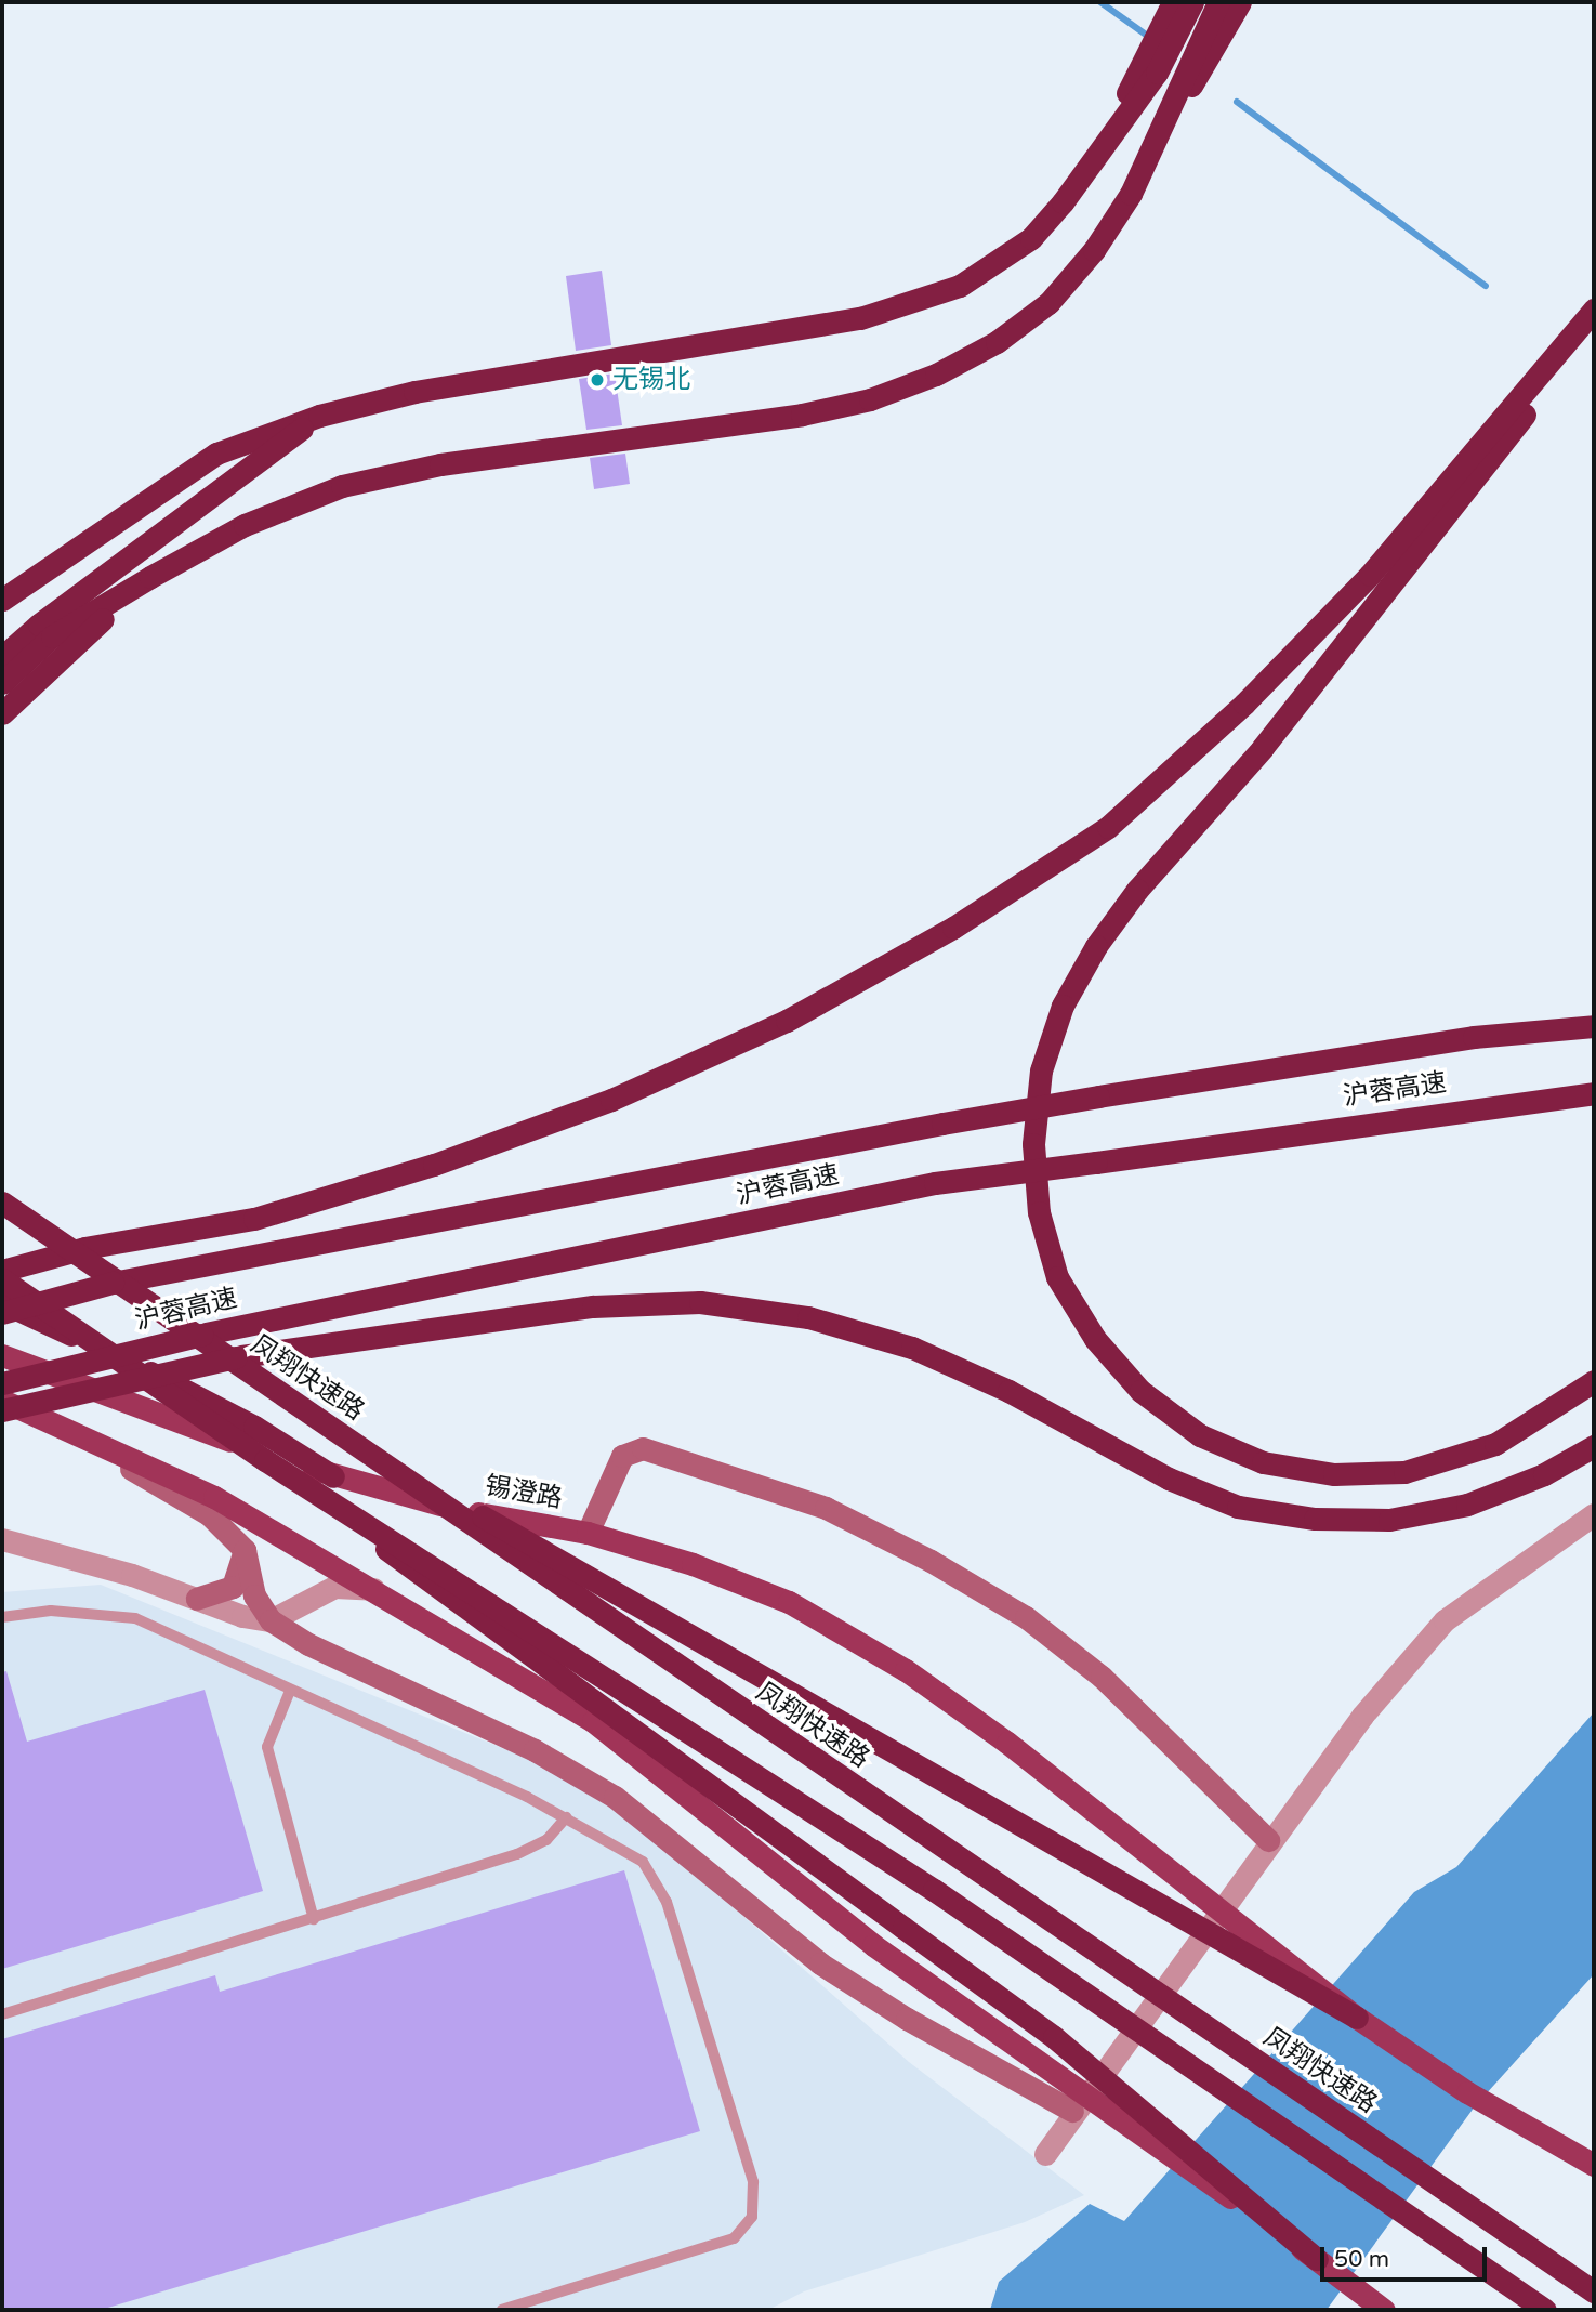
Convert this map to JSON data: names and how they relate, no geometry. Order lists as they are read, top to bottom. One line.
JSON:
{"streets":{"highway":["沪蓉高速","凤翔快速路"],"main road":["锡澄路"]},"places":["无锡北"],"scale_bar":"50 m"}
